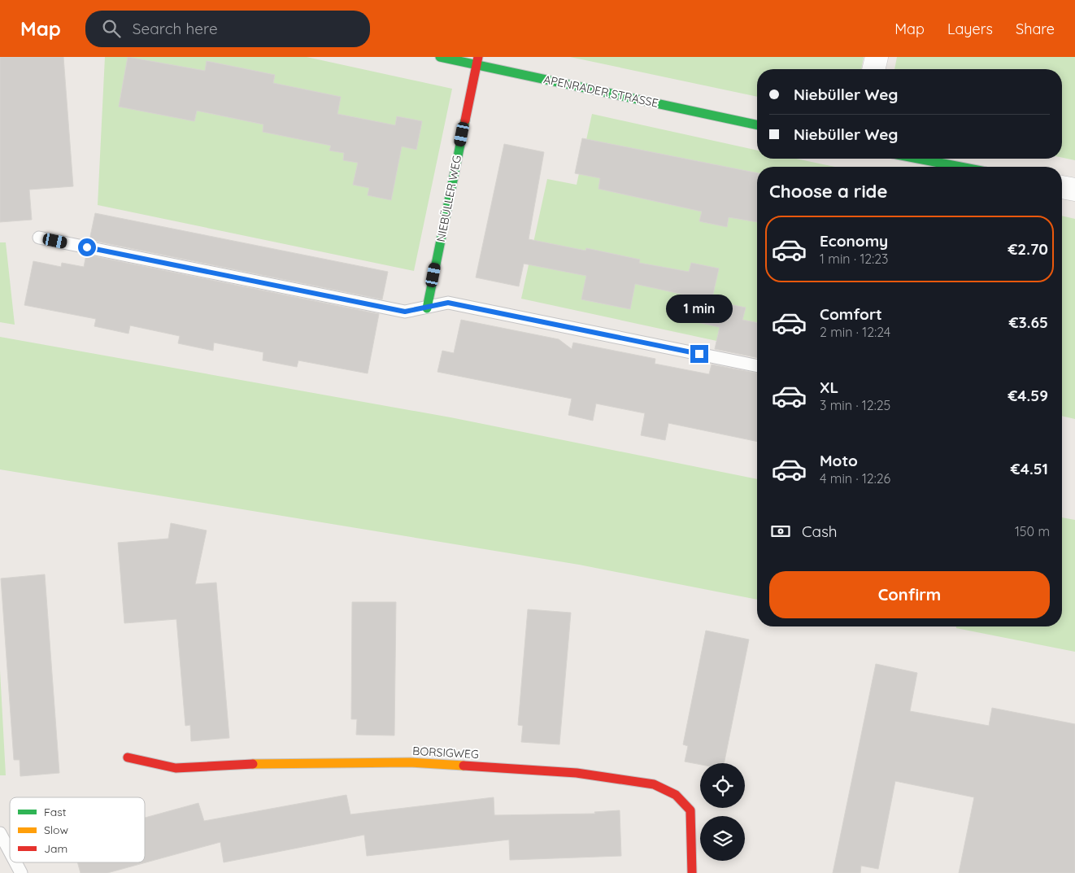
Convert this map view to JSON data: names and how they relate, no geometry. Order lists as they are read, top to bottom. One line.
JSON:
{"streets":{"street":["APENRADER STRASSE","NIEBÜLLER WEG","BORSIGWEG"]},"crossings":[["APENRADER STRASSE","NIEBÜLLER WEG"]],"legend":["Fast","Slow","Jam"],"page":{"header":"Map","search":"Search here","nav":["Map","Layers","Share"],"banner":["Niebüller Weg","Niebüller Weg"],"heading":"Choose a ride","list":[{"name":"Economy","note":"1 min · 12:23","value":"€2.70"},{"name":"Comfort","note":"2 min · 12:24","value":"€3.65"},{"name":"XL","note":"3 min · 12:25","value":"€4.59"},{"name":"Moto","note":"4 min · 12:26","value":"€4.51"}],"bubble":"1 min","pay":["Cash","150 m"],"buttons":"Confirm"}}
